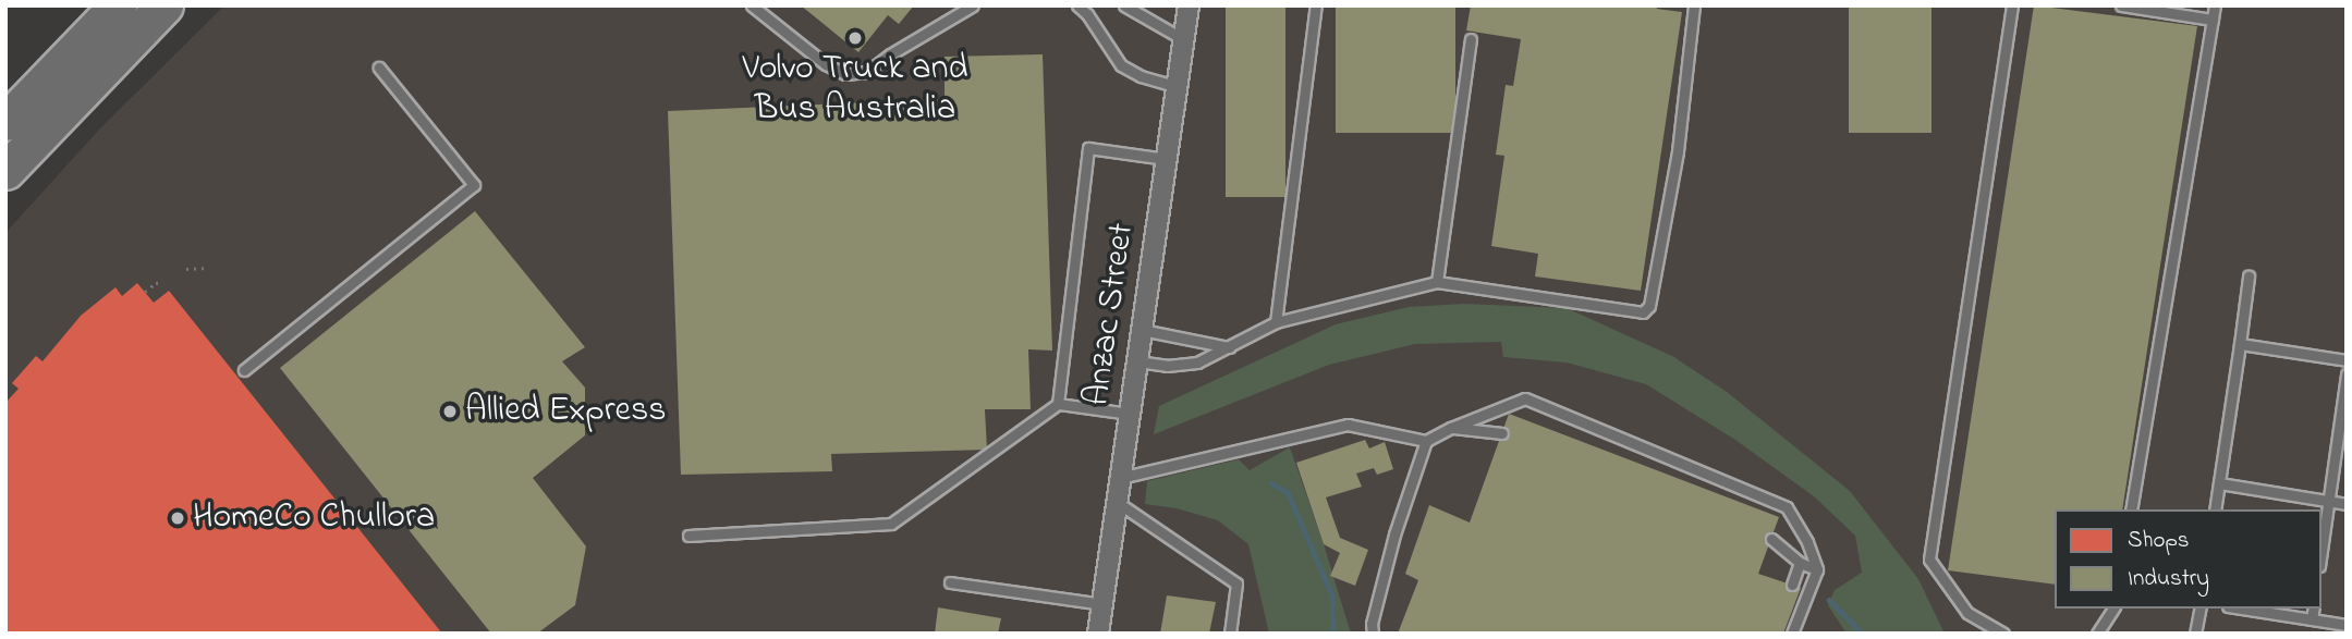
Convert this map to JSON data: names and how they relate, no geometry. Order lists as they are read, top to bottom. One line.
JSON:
{"streets":{"street":["Anzac Street"]},"places":["Volvo Truck and Bus Australia","Allied Express","HomeCo Chullora"],"legend":["Shops","Industry"]}
